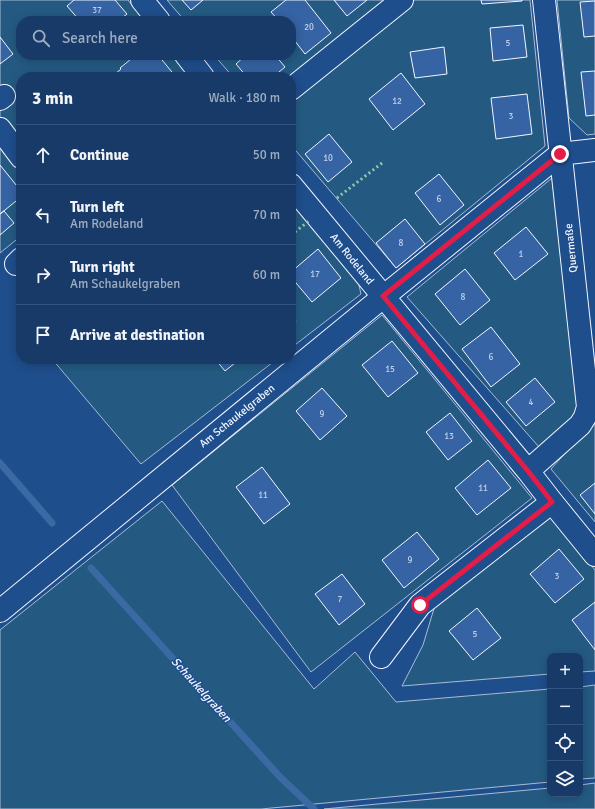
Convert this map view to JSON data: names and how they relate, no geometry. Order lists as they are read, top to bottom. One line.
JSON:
{"streets":{"street":["Quermaße","Am Rodeland","Am Schaukelgraben"]},"crossings":[["Quermaße","Am Rodeland"],["Quermaße","Am Schaukelgraben"],["Am Rodeland","Am Schaukelgraben"]],"water":["Schaukelgraben"],"house_numbers":["37","20","5","12","3","10","6","8","1","17","8","6","15","4","9","13","11","11","9","3","7","5"],"page":{"search":"Search here","heading":["3 min","Walk · 180 m"],"list":[["Continue","50 m"],["Turn left","Am Rodeland","70 m"],["Turn right","Am Schaukelgraben","60 m"],"Arrive at destination"],"map_buttons":["+","−"]}}
